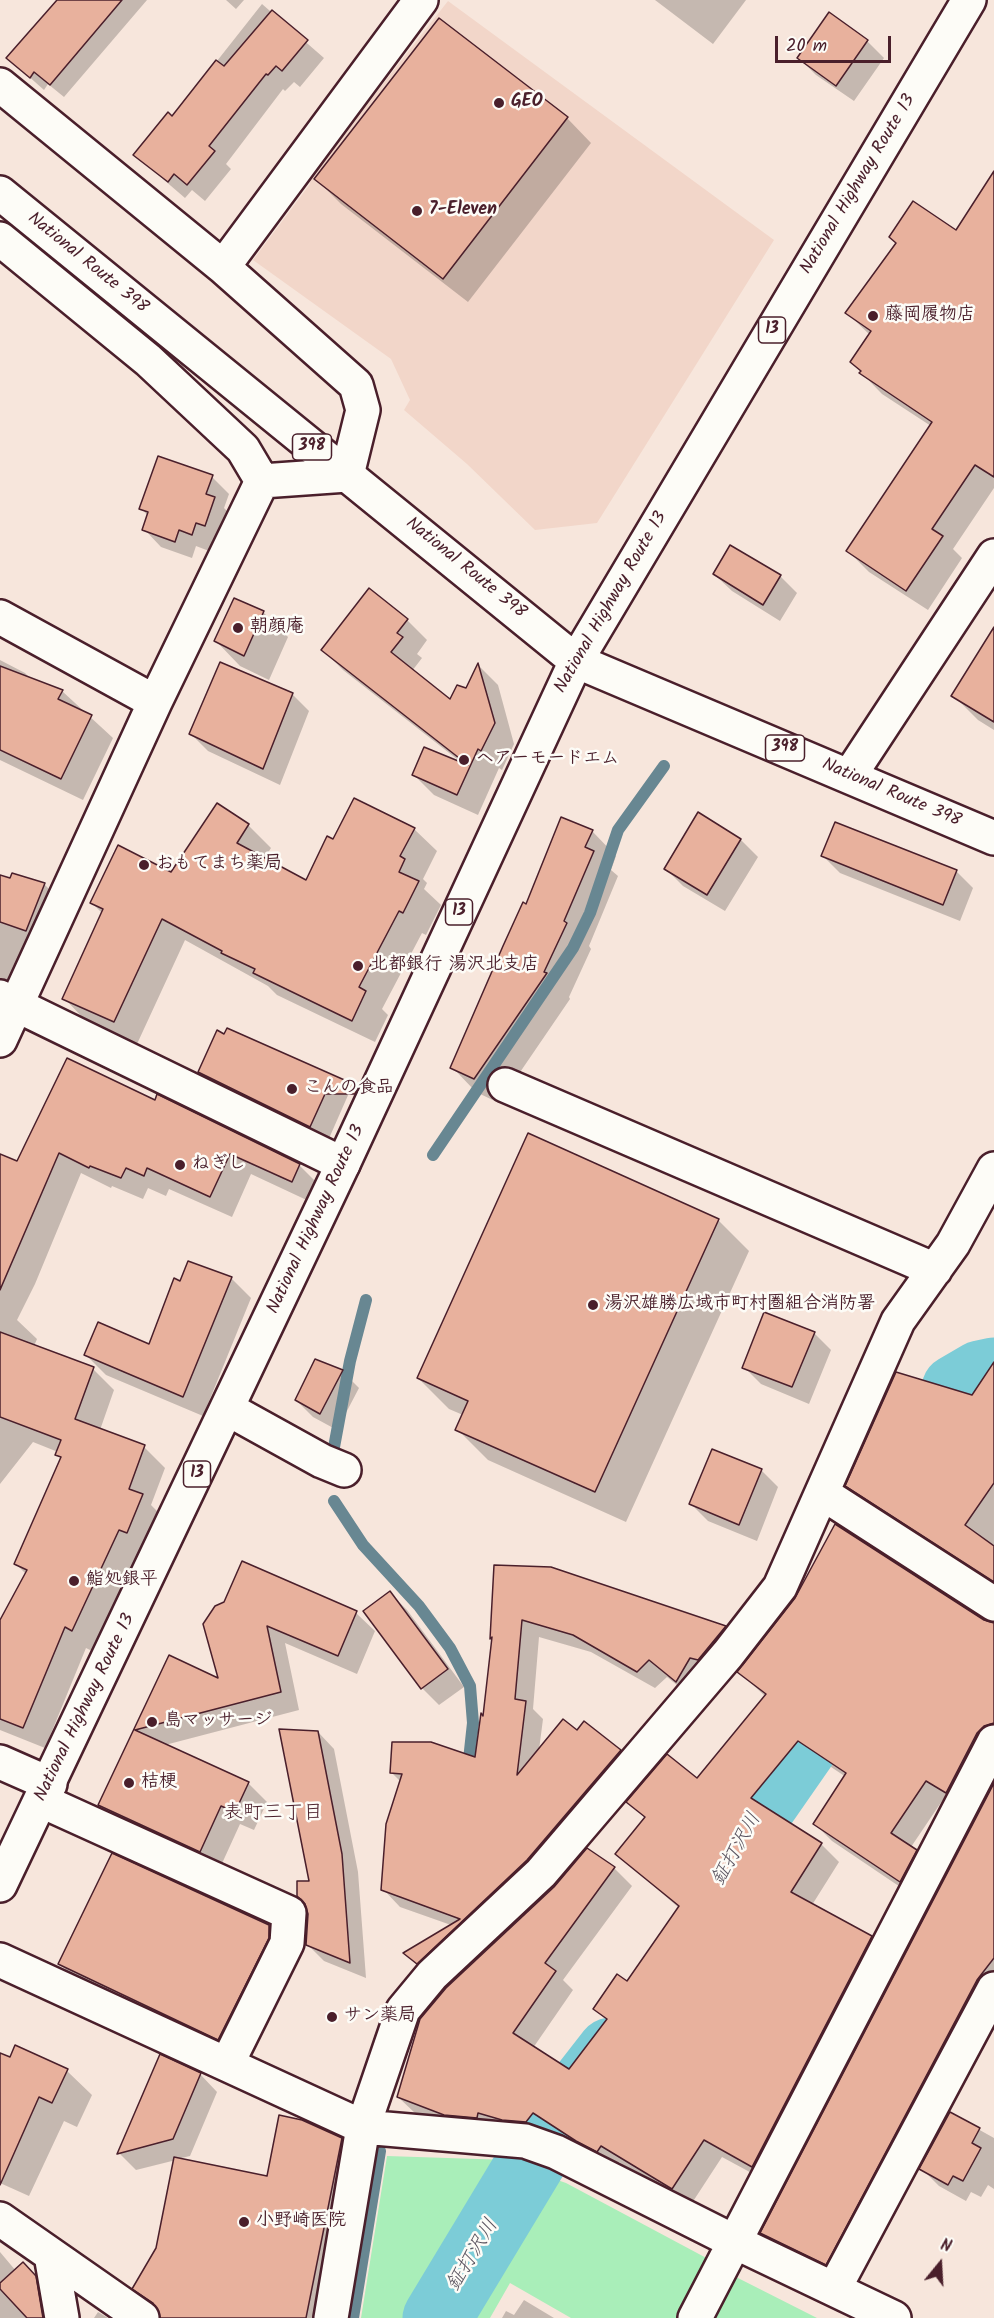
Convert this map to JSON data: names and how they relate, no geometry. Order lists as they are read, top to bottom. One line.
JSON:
{"streets":{"main road":["National Highway Route 13","National Route 398","13","398"]},"crossings":[["National Highway Route 13","National Route 398"]],"districts":["表町三丁目"],"water":["鉦打沢川"],"places":["GEO","7-Eleven","藤岡履物店","朝顔庵","ヘアーモードエム","おもてまち薬局","北都銀行 湯沢北支店","こんの食品","ねぎし","湯沢雄勝広域市町村圏組合消防署","鮨処銀平","島マッサージ","桔梗","サン薬局","小野崎医院"],"scale_bar":"20 m","north":"top"}
